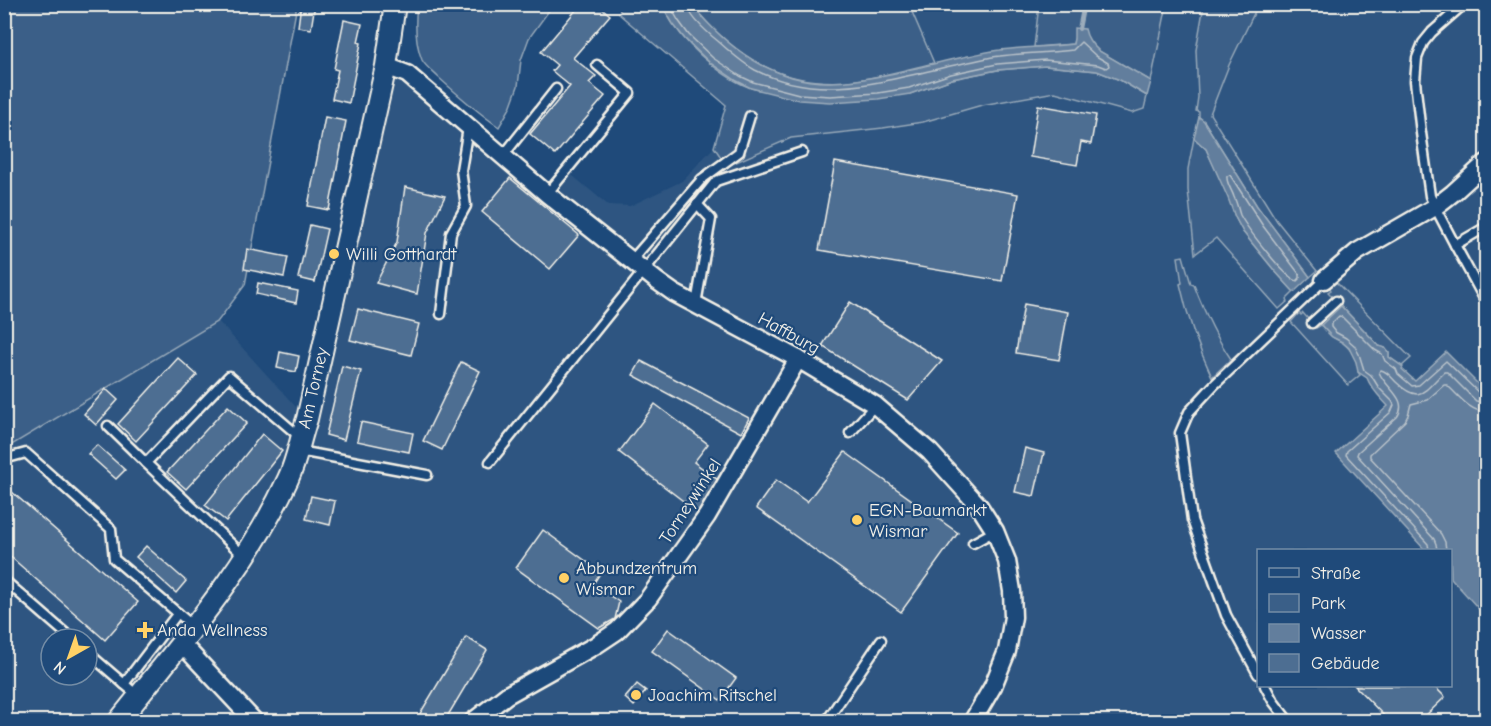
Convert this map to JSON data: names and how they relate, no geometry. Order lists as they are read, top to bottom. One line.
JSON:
{"streets":{"street":["Haffburg","Am Torney","Torneywinkel"]},"crossings":[["Haffburg","Am Torney"],["Haffburg","Torneywinkel"]],"places":{"other":["Willi Gotthardt","EGN-Baumarkt Wismar","Abbundzentrum Wismar","Joachim Ritschel"],"health":["Anda Wellness"]},"legend":["Straße","Park","Wasser","Gebäude"],"north":"bottom left"}
